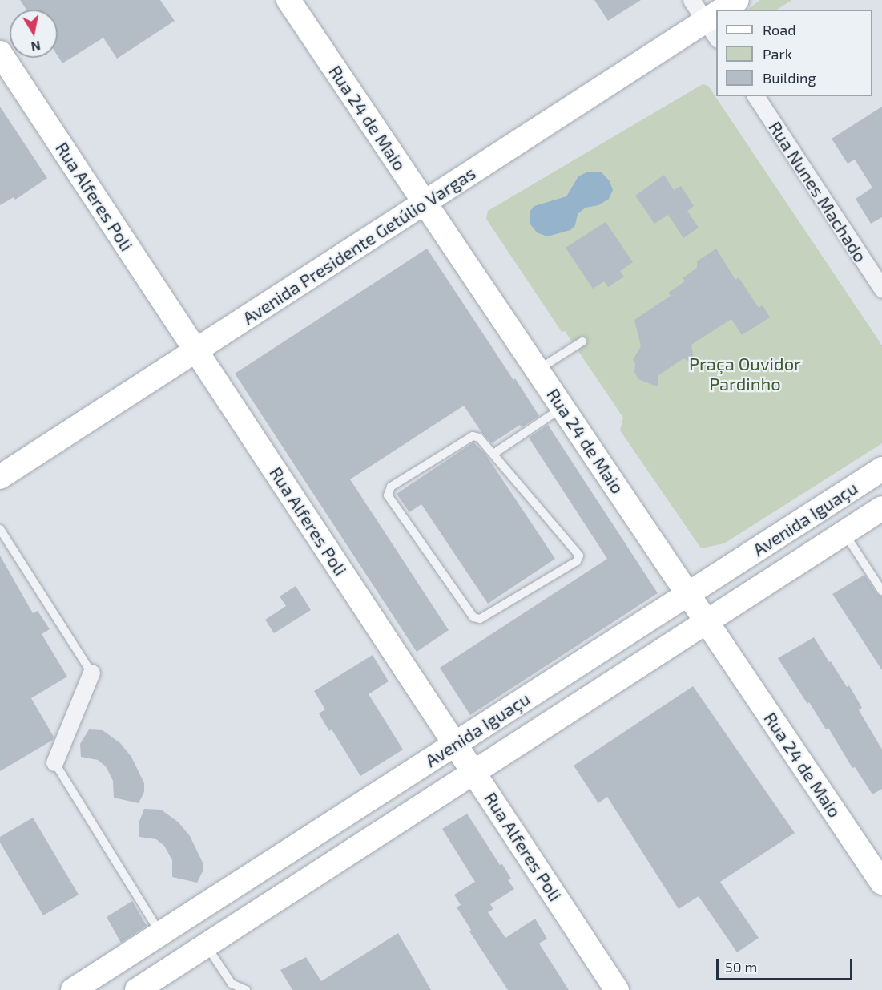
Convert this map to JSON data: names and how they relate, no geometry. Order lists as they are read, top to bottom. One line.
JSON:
{"streets":{"main road":["Rua 24 de Maio","Rua Alferes Poli","Avenida Presidente Getúlio Vargas","Avenida Iguaçu"],"street":["Rua Nunes Machado"]},"crossings":[["Rua 24 de Maio","Avenida Presidente Getúlio Vargas"],["Rua 24 de Maio","Avenida Iguaçu"],["Rua Alferes Poli","Avenida Presidente Getúlio Vargas"],["Rua Alferes Poli","Avenida Iguaçu"]],"parks":["Praça Ouvidor Pardinho"],"legend":["Road","Park","Building"],"scale_bar":"50 m","north":"bottom"}
